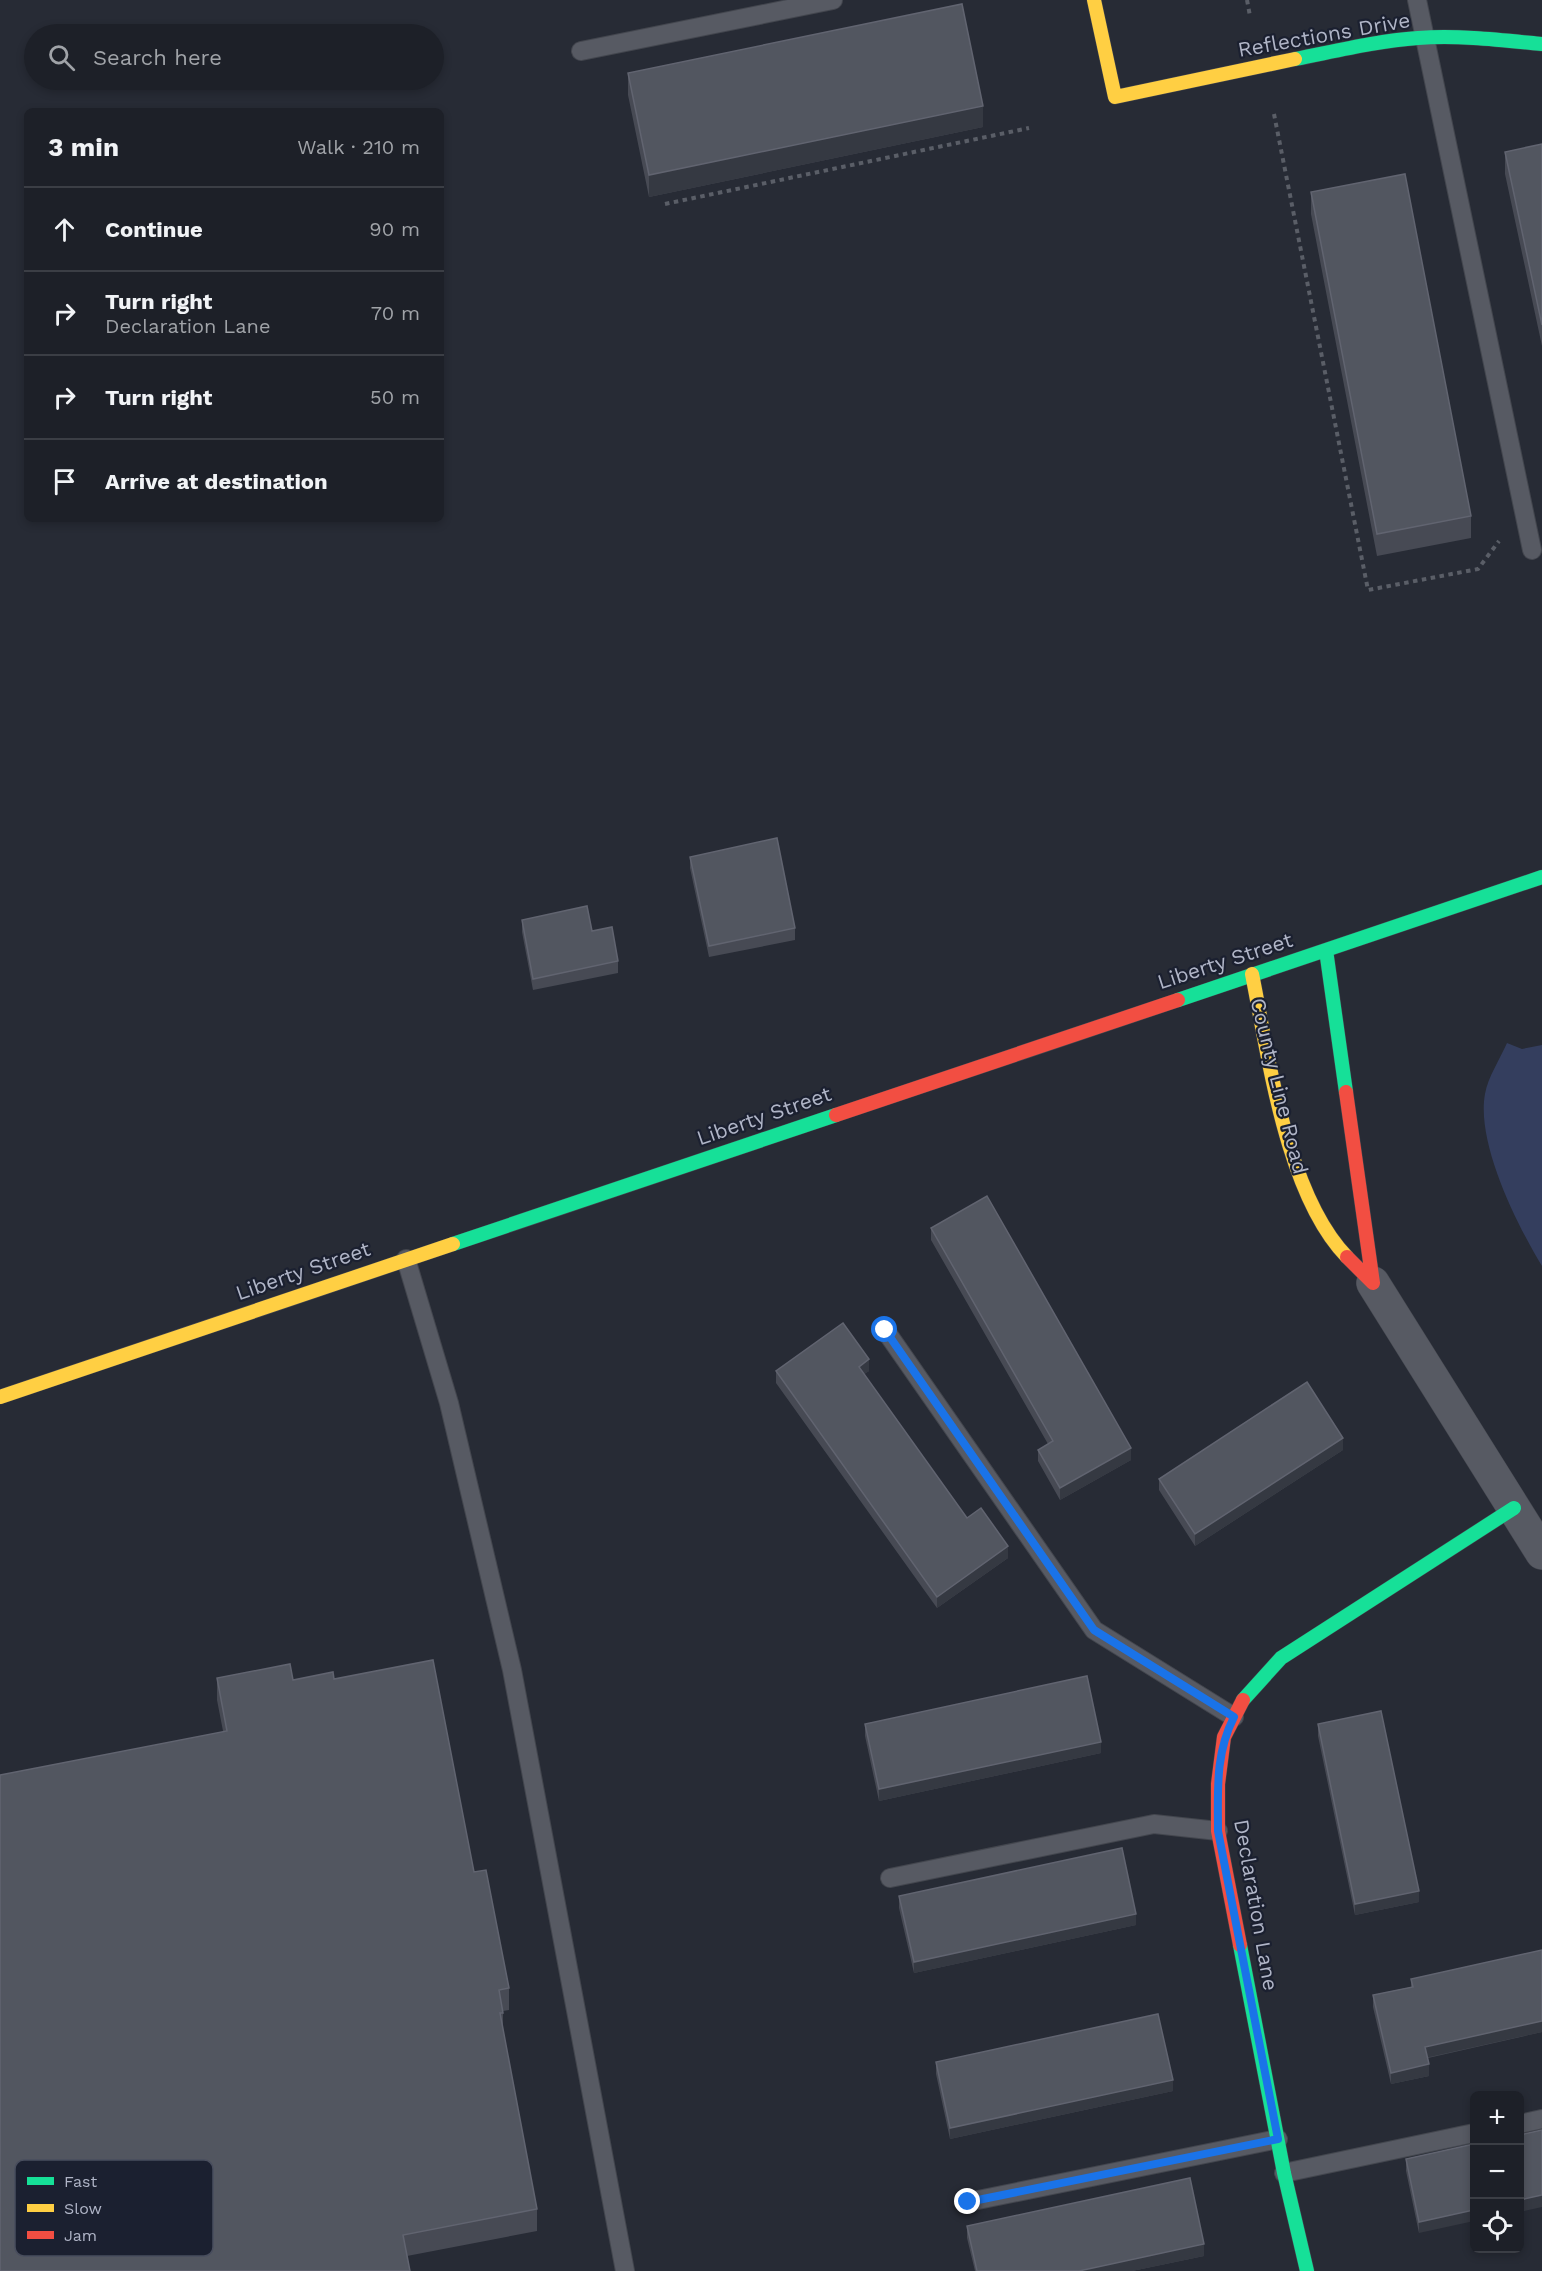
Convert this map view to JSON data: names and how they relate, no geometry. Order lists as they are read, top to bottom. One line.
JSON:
{"streets":{"street":["Reflections Drive","Liberty Street","County Line Road","Declaration Lane"]},"crossings":[["Liberty Street","County Line Road"],["County Line Road","Declaration Lane"]],"legend":["Fast","Slow","Jam"],"page":{"search":"Search here","heading":["3 min","Walk · 210 m"],"list":[["Continue","90 m"],["Turn right","Declaration Lane","70 m"],["Turn right","50 m"],"Arrive at destination"],"map_buttons":["+","−"]}}
